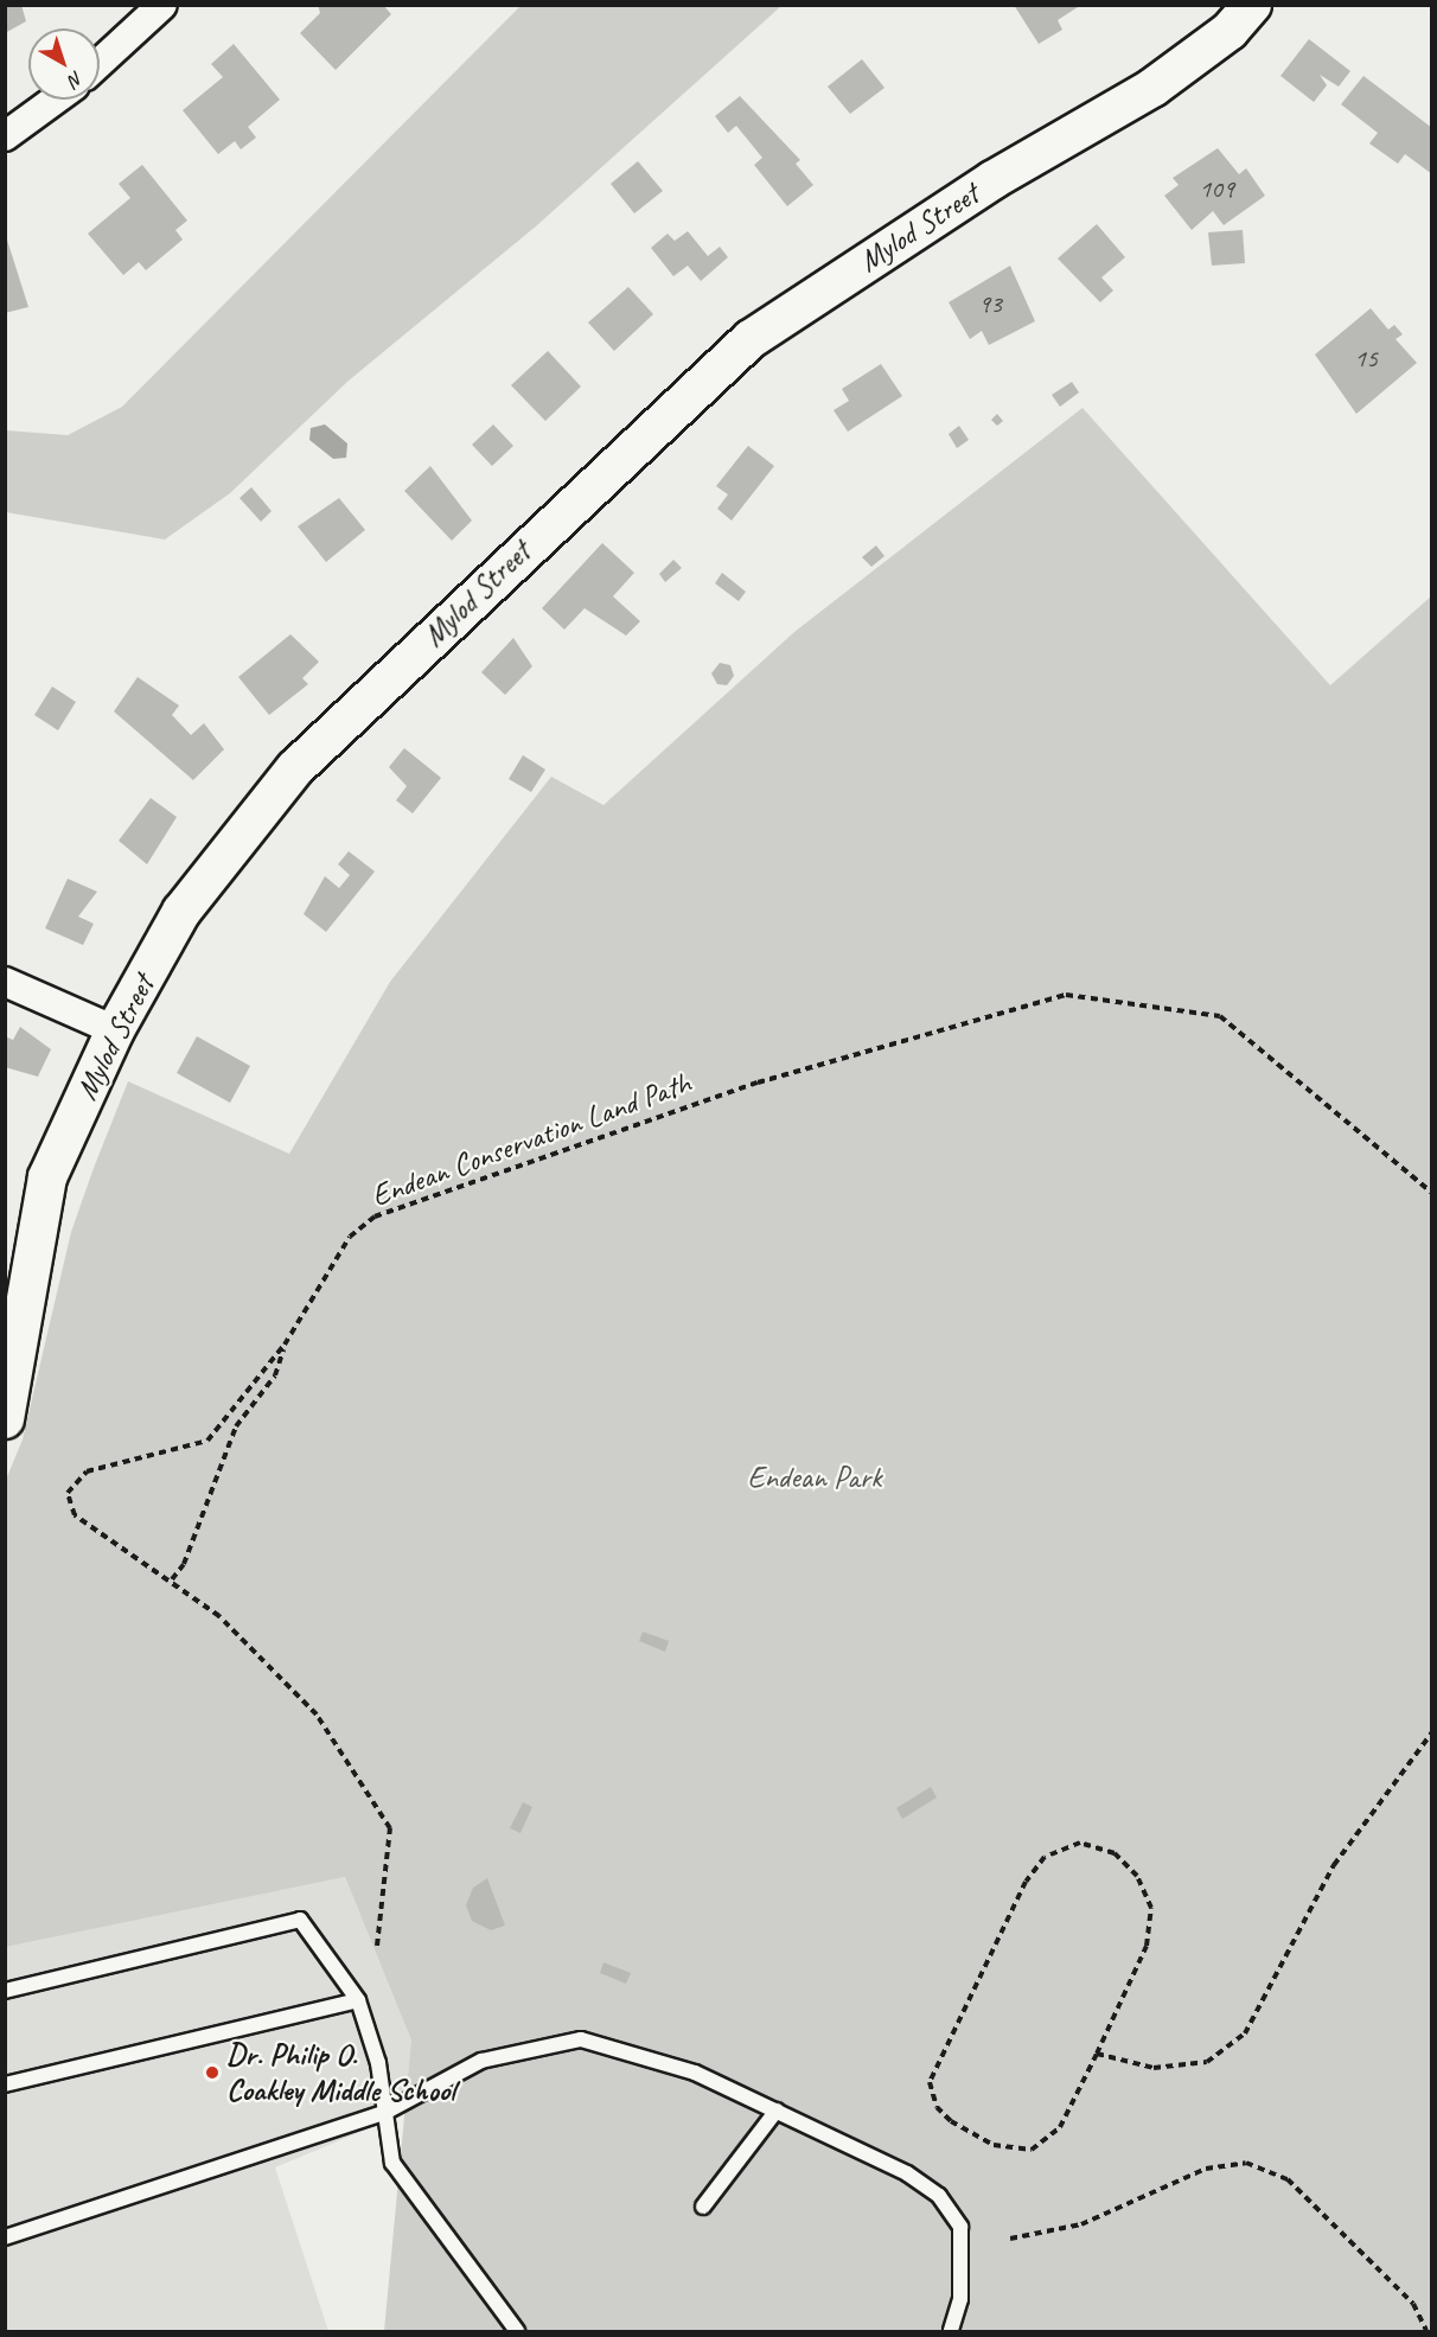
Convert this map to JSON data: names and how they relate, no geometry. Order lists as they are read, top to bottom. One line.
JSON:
{"streets":{"street":["Mylod Street"],"path":["Endean Conservation Land Path"]},"parks":["Endean Park"],"places":["Dr. Philip O. Coakley Middle School"],"house_numbers":["109","93","15"],"north":"bottom right"}
